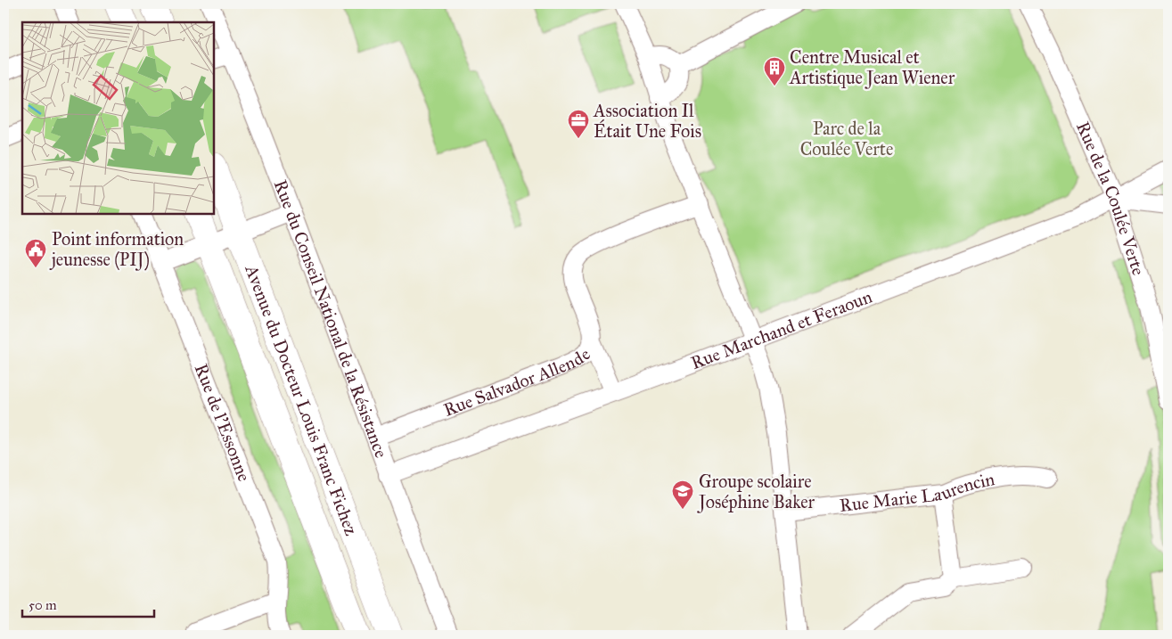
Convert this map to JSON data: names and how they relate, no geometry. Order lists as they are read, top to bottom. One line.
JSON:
{"streets":{"main road":["Avenue du Docteur Louis Franc Fichez"],"street":["Rue de la Coulée Verte","Rue du Conseil National de la Résistance","Rue Marchand et Feraoun","Rue Salvador Allende","Rue de l'Essonne","Rue Marie Laurencin"]},"crossings":[["Rue de la Coulée Verte","Rue Marchand et Feraoun"],["Rue du Conseil National de la Résistance","Rue Marchand et Feraoun"],["Rue du Conseil National de la Résistance","Rue Salvador Allende"]],"parks":["Parc de la Coulée Verte"],"places":{"building":["Centre Musical et Artistique Jean Wiener"],"office":["Association Il Était Une Fois"],"public building":["Point information jeunesse (PIJ)"],"school or university":["Groupe scolaire Joséphine Baker"]},"scale_bar":"50 m"}
